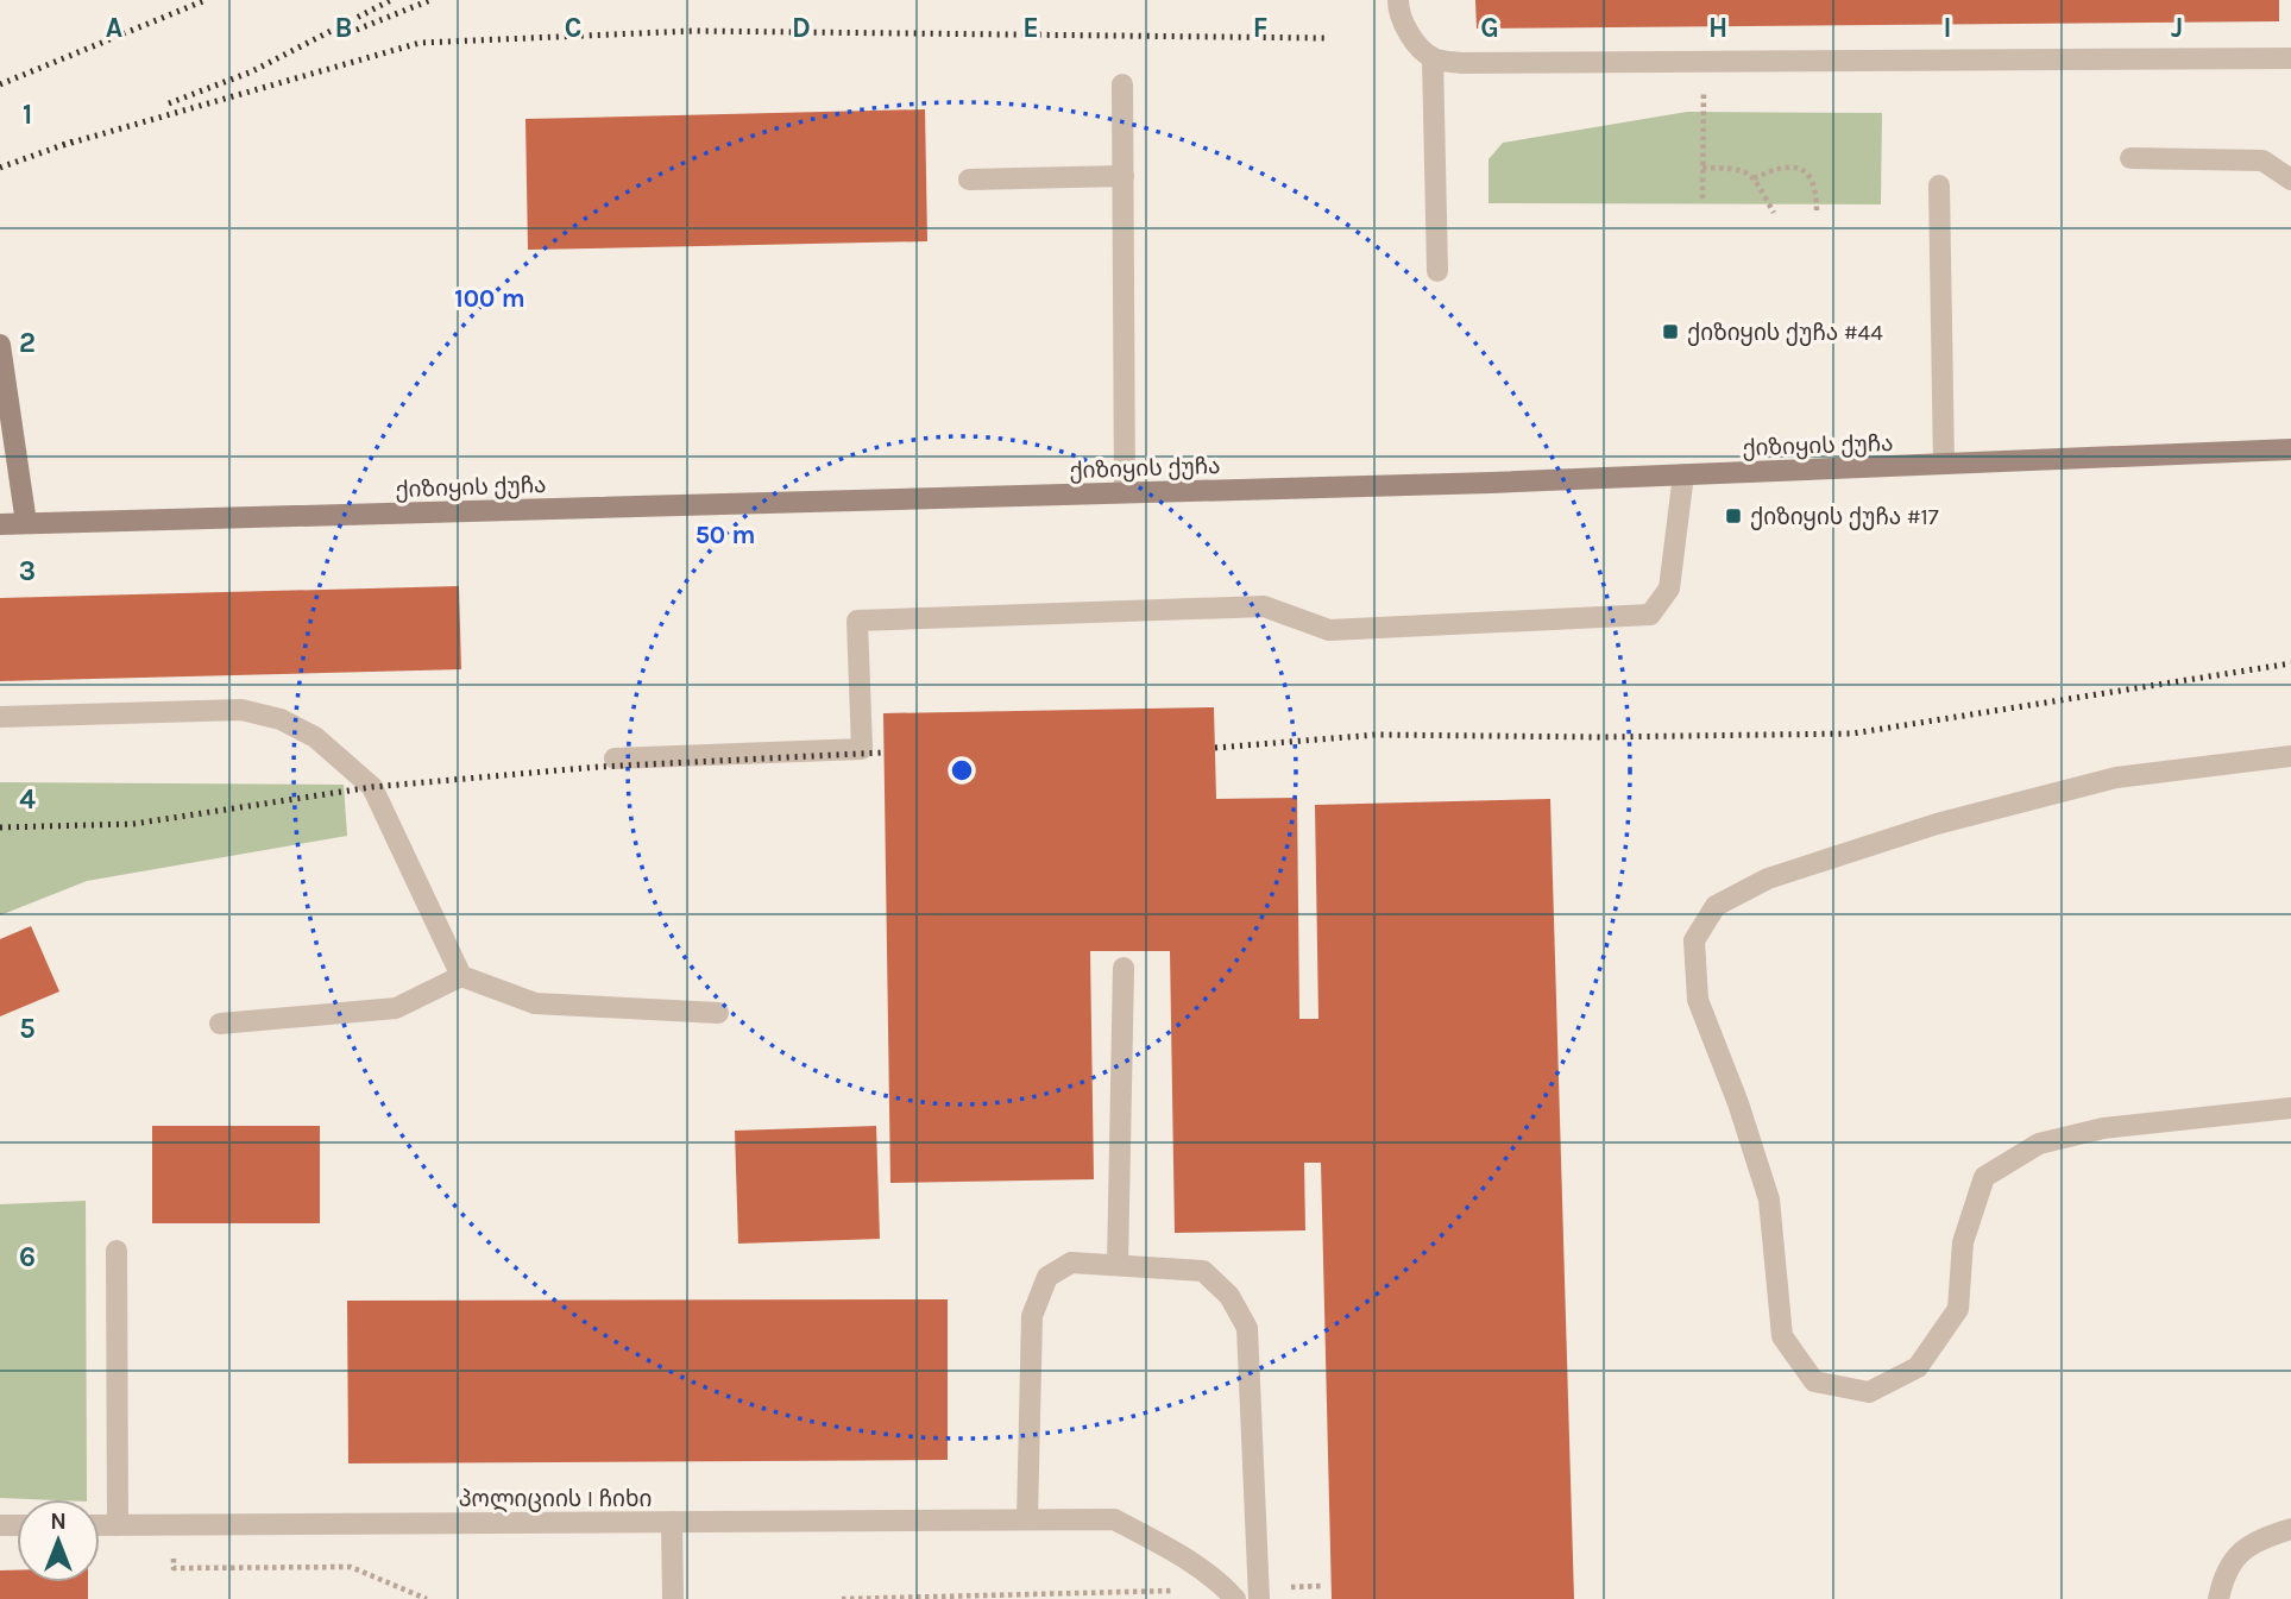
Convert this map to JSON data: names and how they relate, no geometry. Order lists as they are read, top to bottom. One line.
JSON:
{"streets":{"street":["ქიზიყის ქუჩა","პოლიციის I ჩიხი"]},"places":{"transit":["ქიზიყის ქუჩა #44","ქიზიყის ქუჩა #17"]},"north":"top","grid":{"columns":["A","B","C","D","E","F","G","H","I","J"],"rows":["1","2","3","4","5","6"]},"rings":["100 m","50 m"]}
